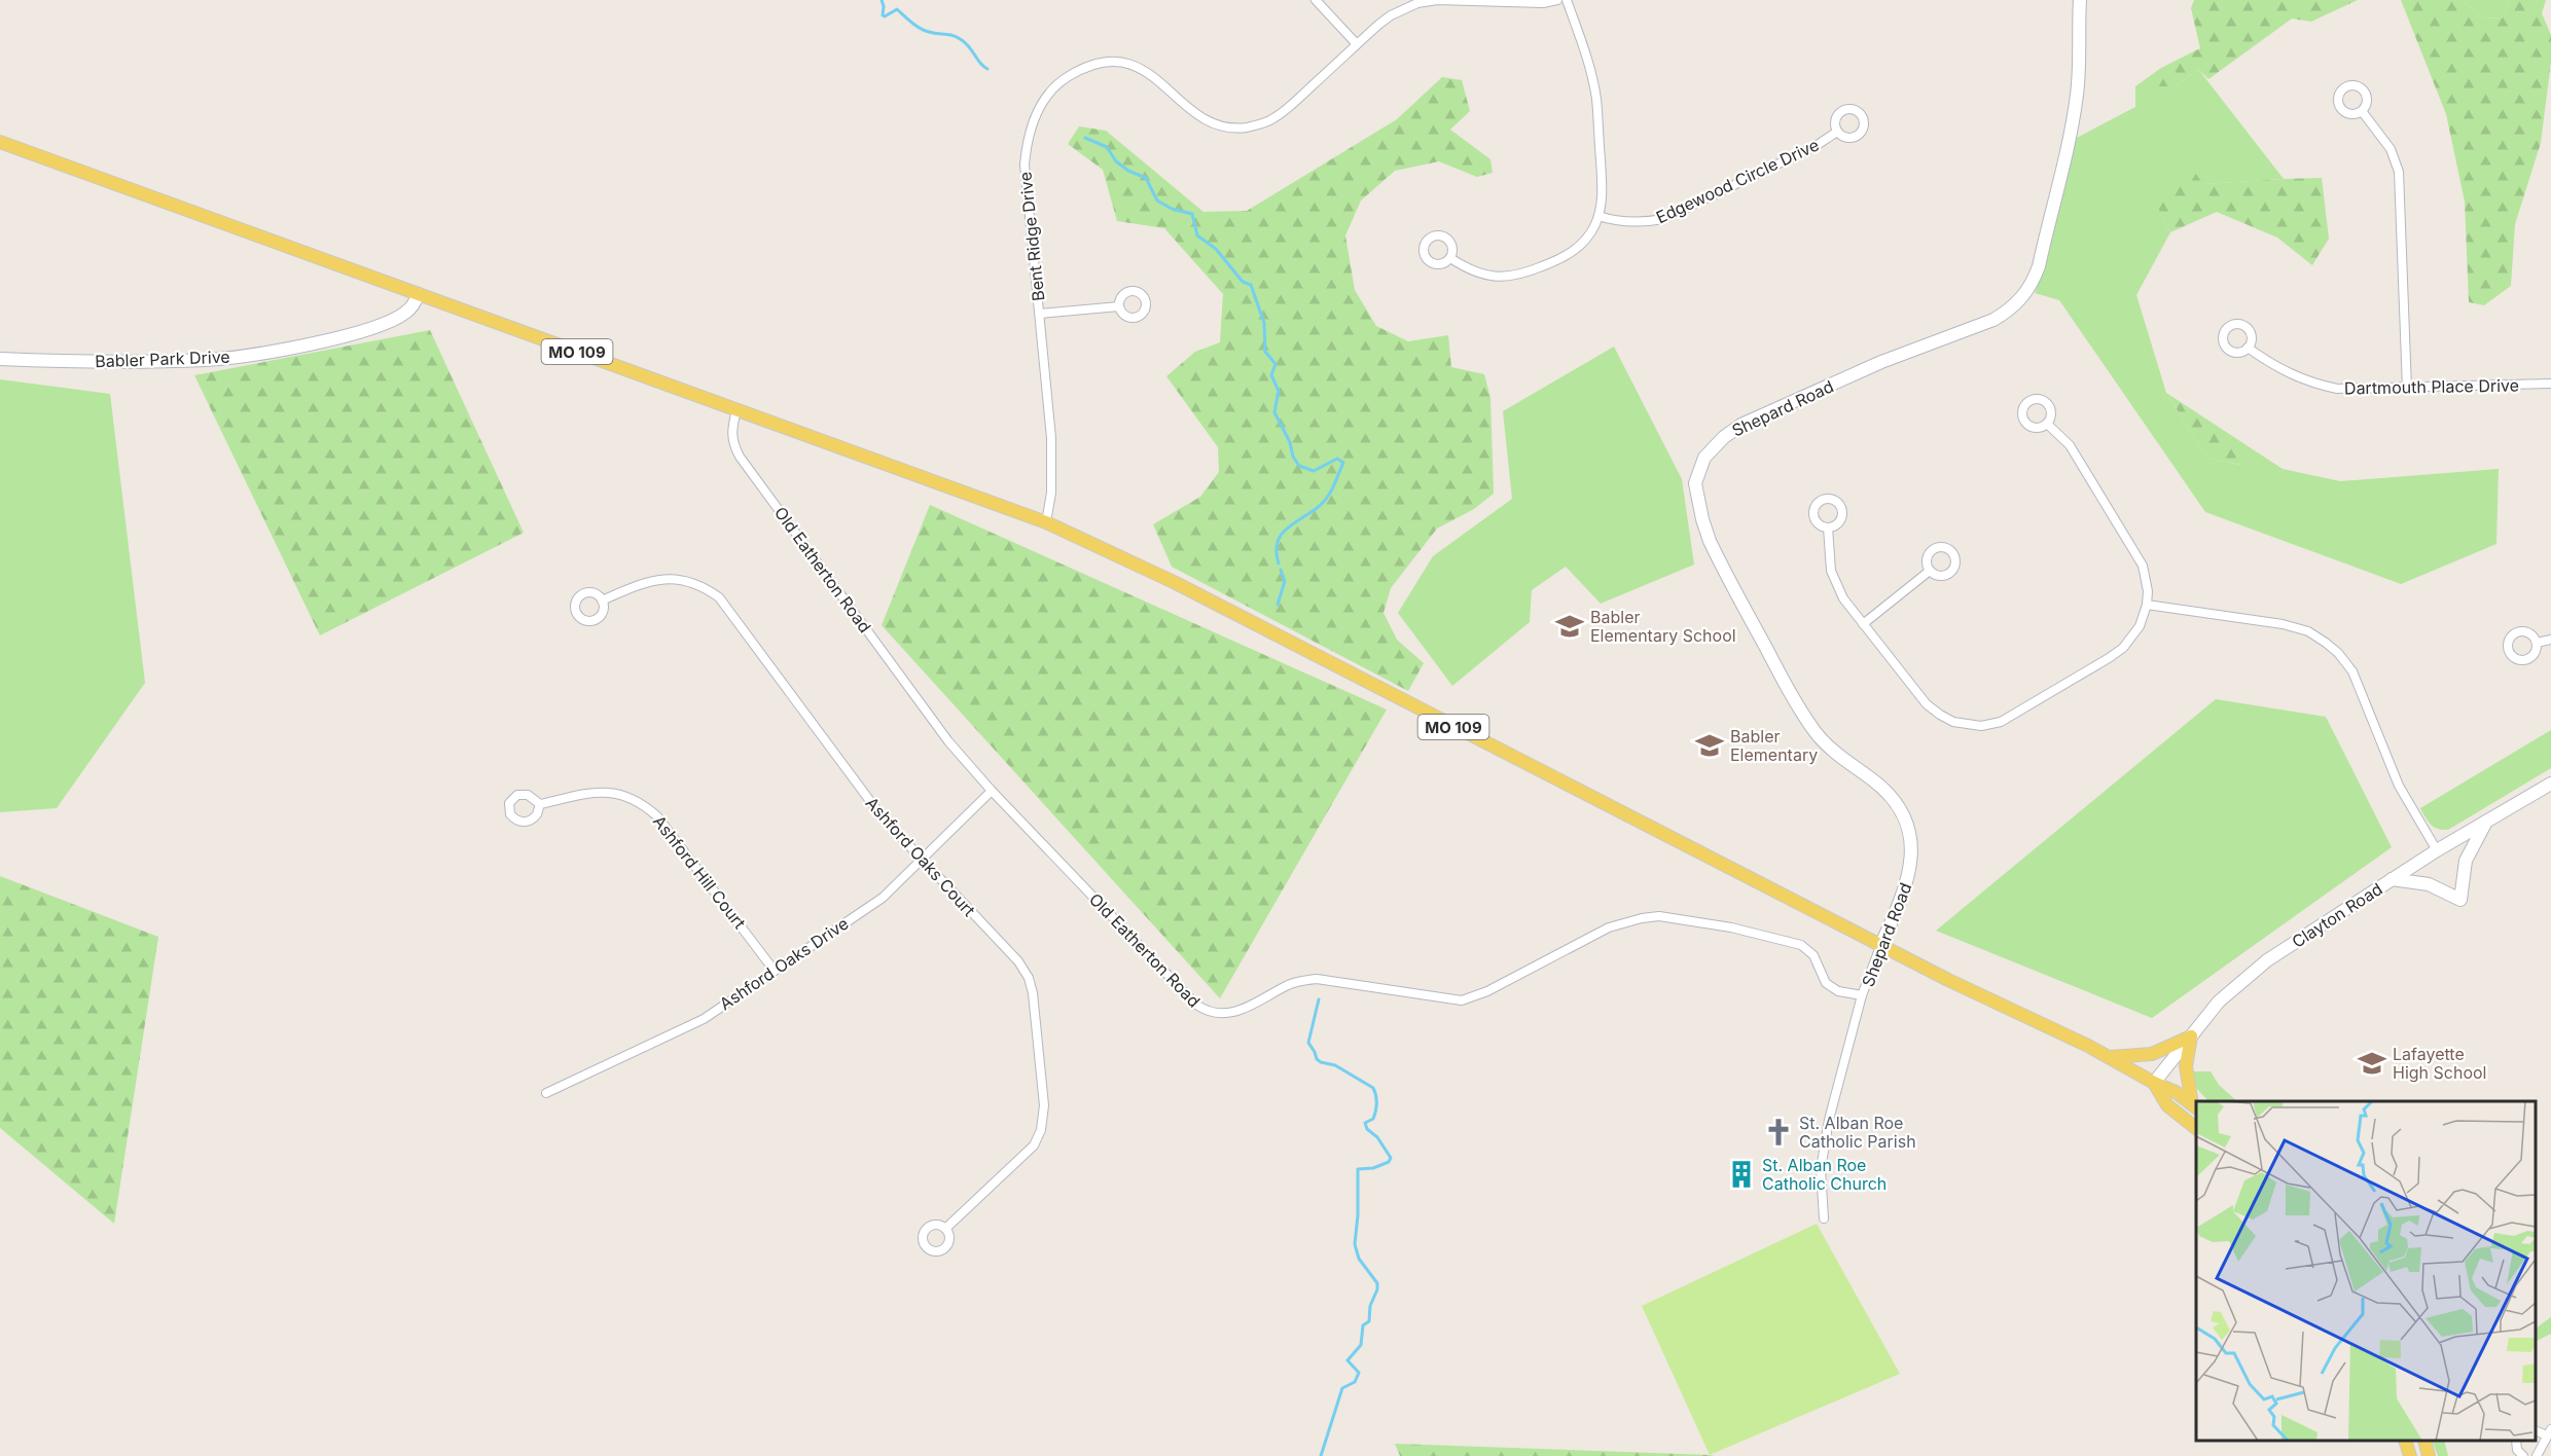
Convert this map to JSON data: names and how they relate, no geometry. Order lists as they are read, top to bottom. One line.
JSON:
{"streets":{"main road":["MO 109"],"street":["Edgewood Circle Drive","Bent Ridge Drive","Babler Park Drive","Dartmouth Place Drive","Shepard Road","Old Eatherton Road","Ashford Oaks Court","Ashford Hill Court","Clayton Road","Ashford Oaks Drive"]},"crossings":[["Bent Ridge Drive","MO 109"],["MO 109","Babler Park Drive"],["MO 109","Shepard Road"],["MO 109","Old Eatherton Road"],["MO 109","Clayton Road"],["Shepard Road","Old Eatherton Road"],["Old Eatherton Road","Ashford Oaks Drive"],["Ashford Oaks Court","Ashford Oaks Drive"],["Ashford Hill Court","Ashford Oaks Drive"]],"places":{"school or university":["Babler Elementary School","Babler Elementary","Lafayette High School"],"church":["St. Alban Roe Catholic Parish"],"building":["St. Alban Roe Catholic Church"]}}
